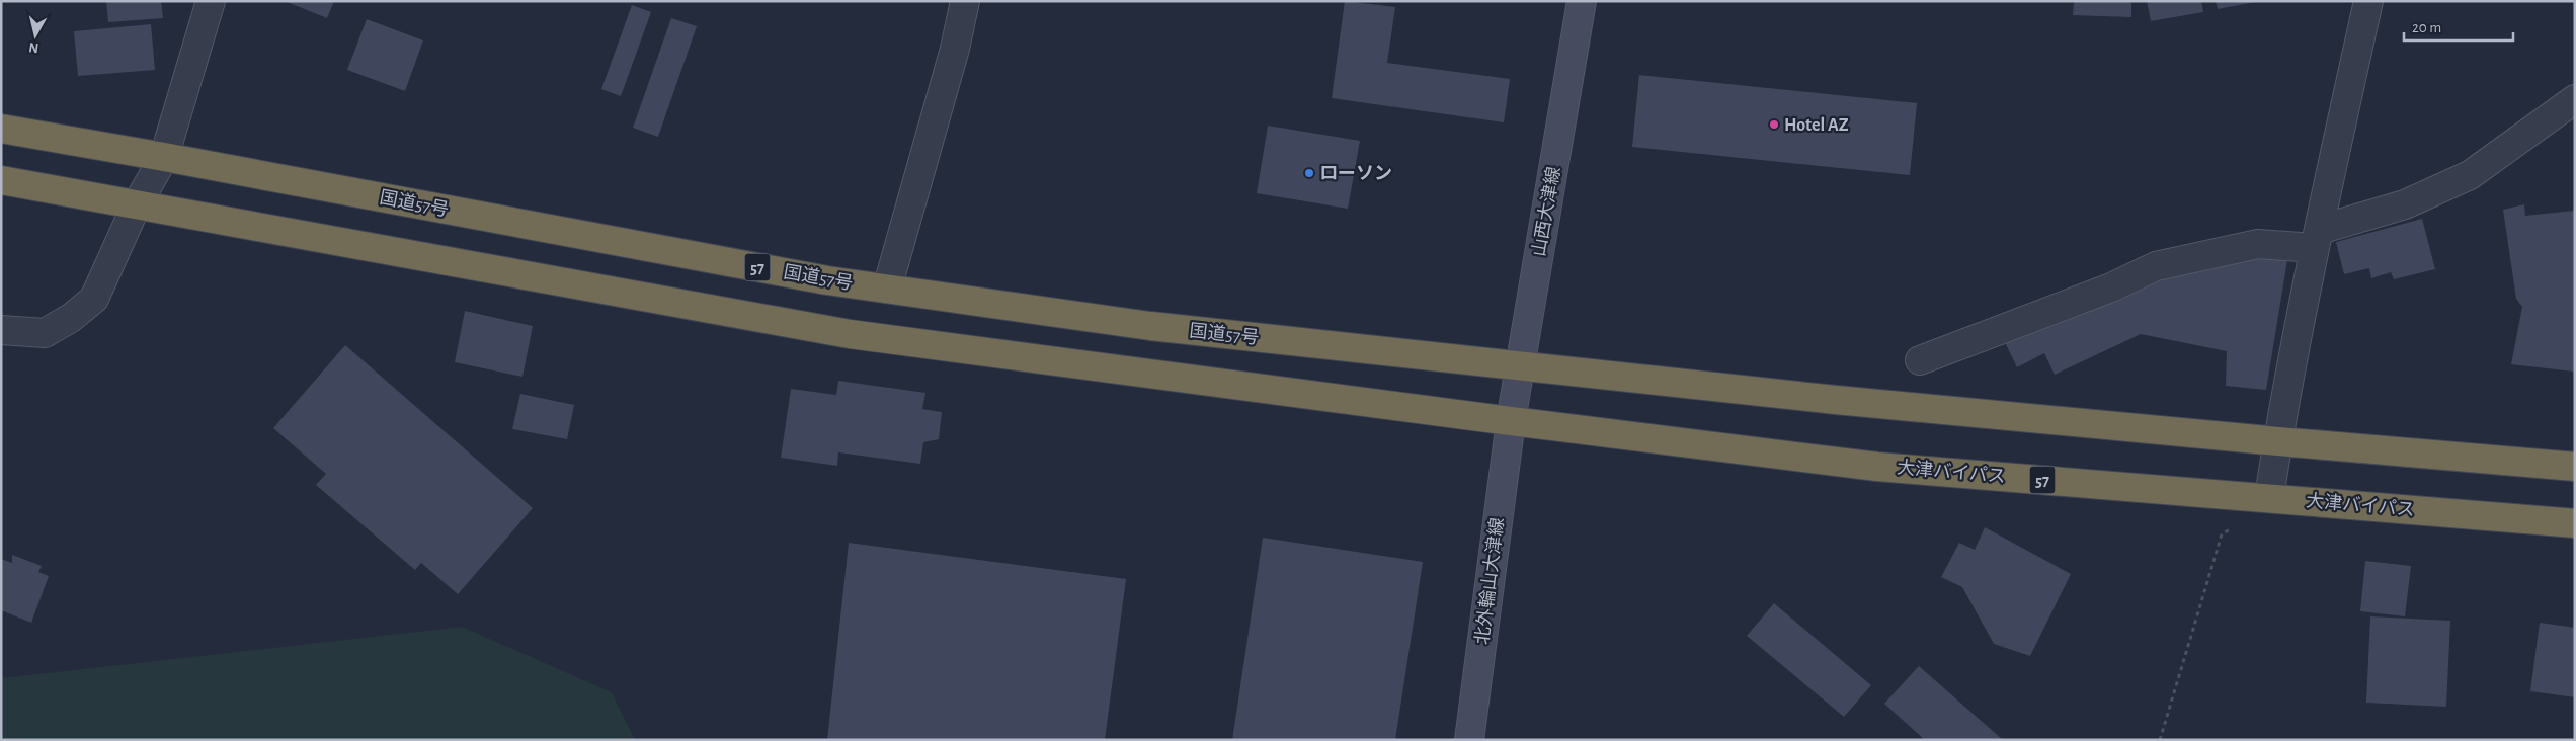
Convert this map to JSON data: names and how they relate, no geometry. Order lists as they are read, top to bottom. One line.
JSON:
{"streets":{"highway":["国道57号","57","大津バイパス"],"main road":["山西大津線","北外輪山大津線"]},"crossings":[["国道57号","山西大津線"],["国道57号","57"],["山西大津線","57"],["山西大津線","大津バイパス"],["山西大津線","北外輪山大津線"],["57","大津バイパス"],["57","北外輪山大津線"],["大津バイパス","北外輪山大津線"]],"places":["Hotel AZ","ローソン"],"scale_bar":"20 m","north":"bottom"}
